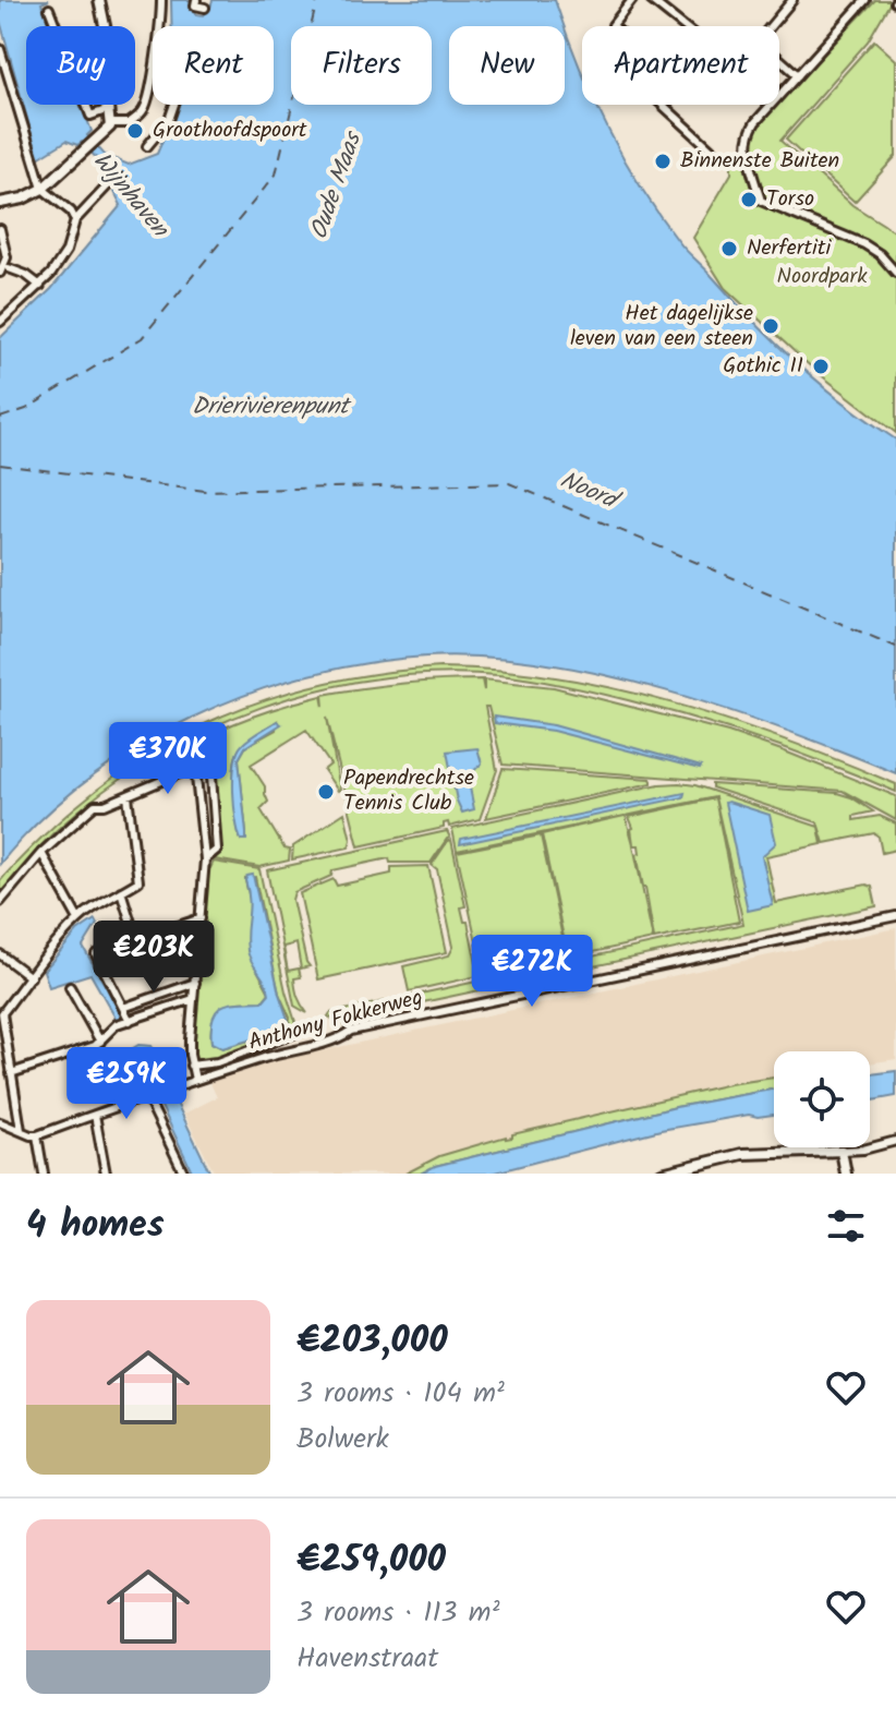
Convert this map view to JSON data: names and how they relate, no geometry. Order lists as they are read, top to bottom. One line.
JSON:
{"streets":{"street":["Anthony Fokkerweg"]},"water":["Oude Maas","Wijnhaven","Drierivierenpunt","Noord"],"parks":["Noordpark"],"places":["Groothoofdspoort","Binnenste Buiten","Torso","Nerfertiti","Het dagelijkse leven van een steen","Gothic II","Papendrechtse Tennis Club"],"page":{"chip":["Buy","Rent","Filters","New","Apartment"],"price":["€370K","€203K","€272K","€259K"],"heading":"4 homes","list":[{"name":"€203,000","note":"3 rooms · 104 m² · Bolwerk"},{"name":"€259,000","note":"3 rooms · 113 m² · Havenstraat"}]}}
